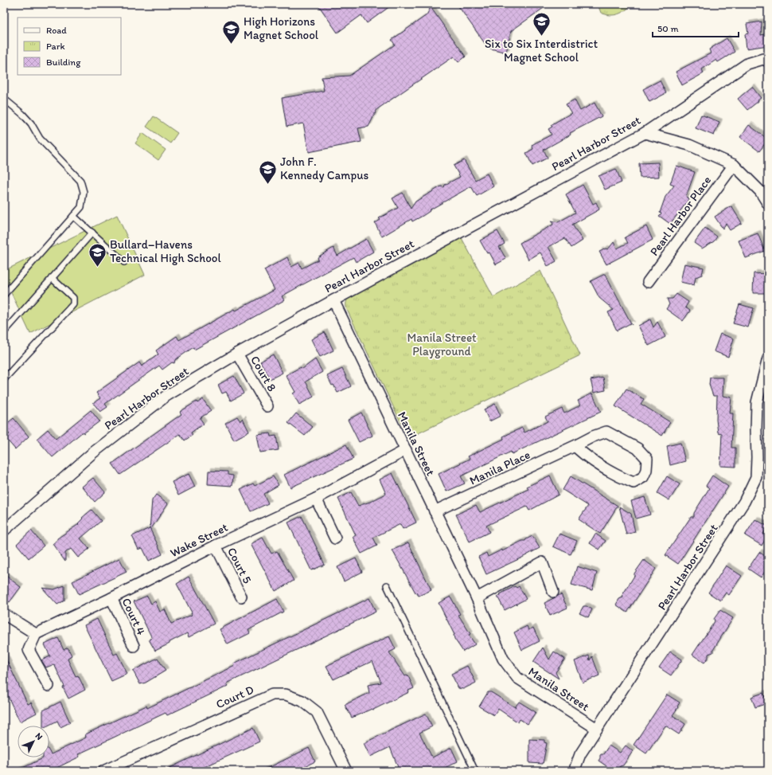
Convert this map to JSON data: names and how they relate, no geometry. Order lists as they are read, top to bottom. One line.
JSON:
{"streets":{"street":["Pearl Harbor Street","Pearl Harbor Place","Court 8","Manila Street","Manila Place","Wake Street","Court 5","Court 4","Court D"]},"crossings":[["Pearl Harbor Street","Court 8"],["Pearl Harbor Street","Manila Street"],["Manila Street","Manila Place"],["Manila Street","Wake Street"],["Wake Street","Court 5"],["Wake Street","Court 4"]],"parks":["Manila Street Playground"],"places":{"school or university":["Six to Six Interdistrict Magnet School","High Horizons Magnet School","John F. Kennedy Campus","Bullard–Havens Technical High School"]},"legend":["Road","Park","Building"],"scale_bar":"50 m","north":"top right"}
